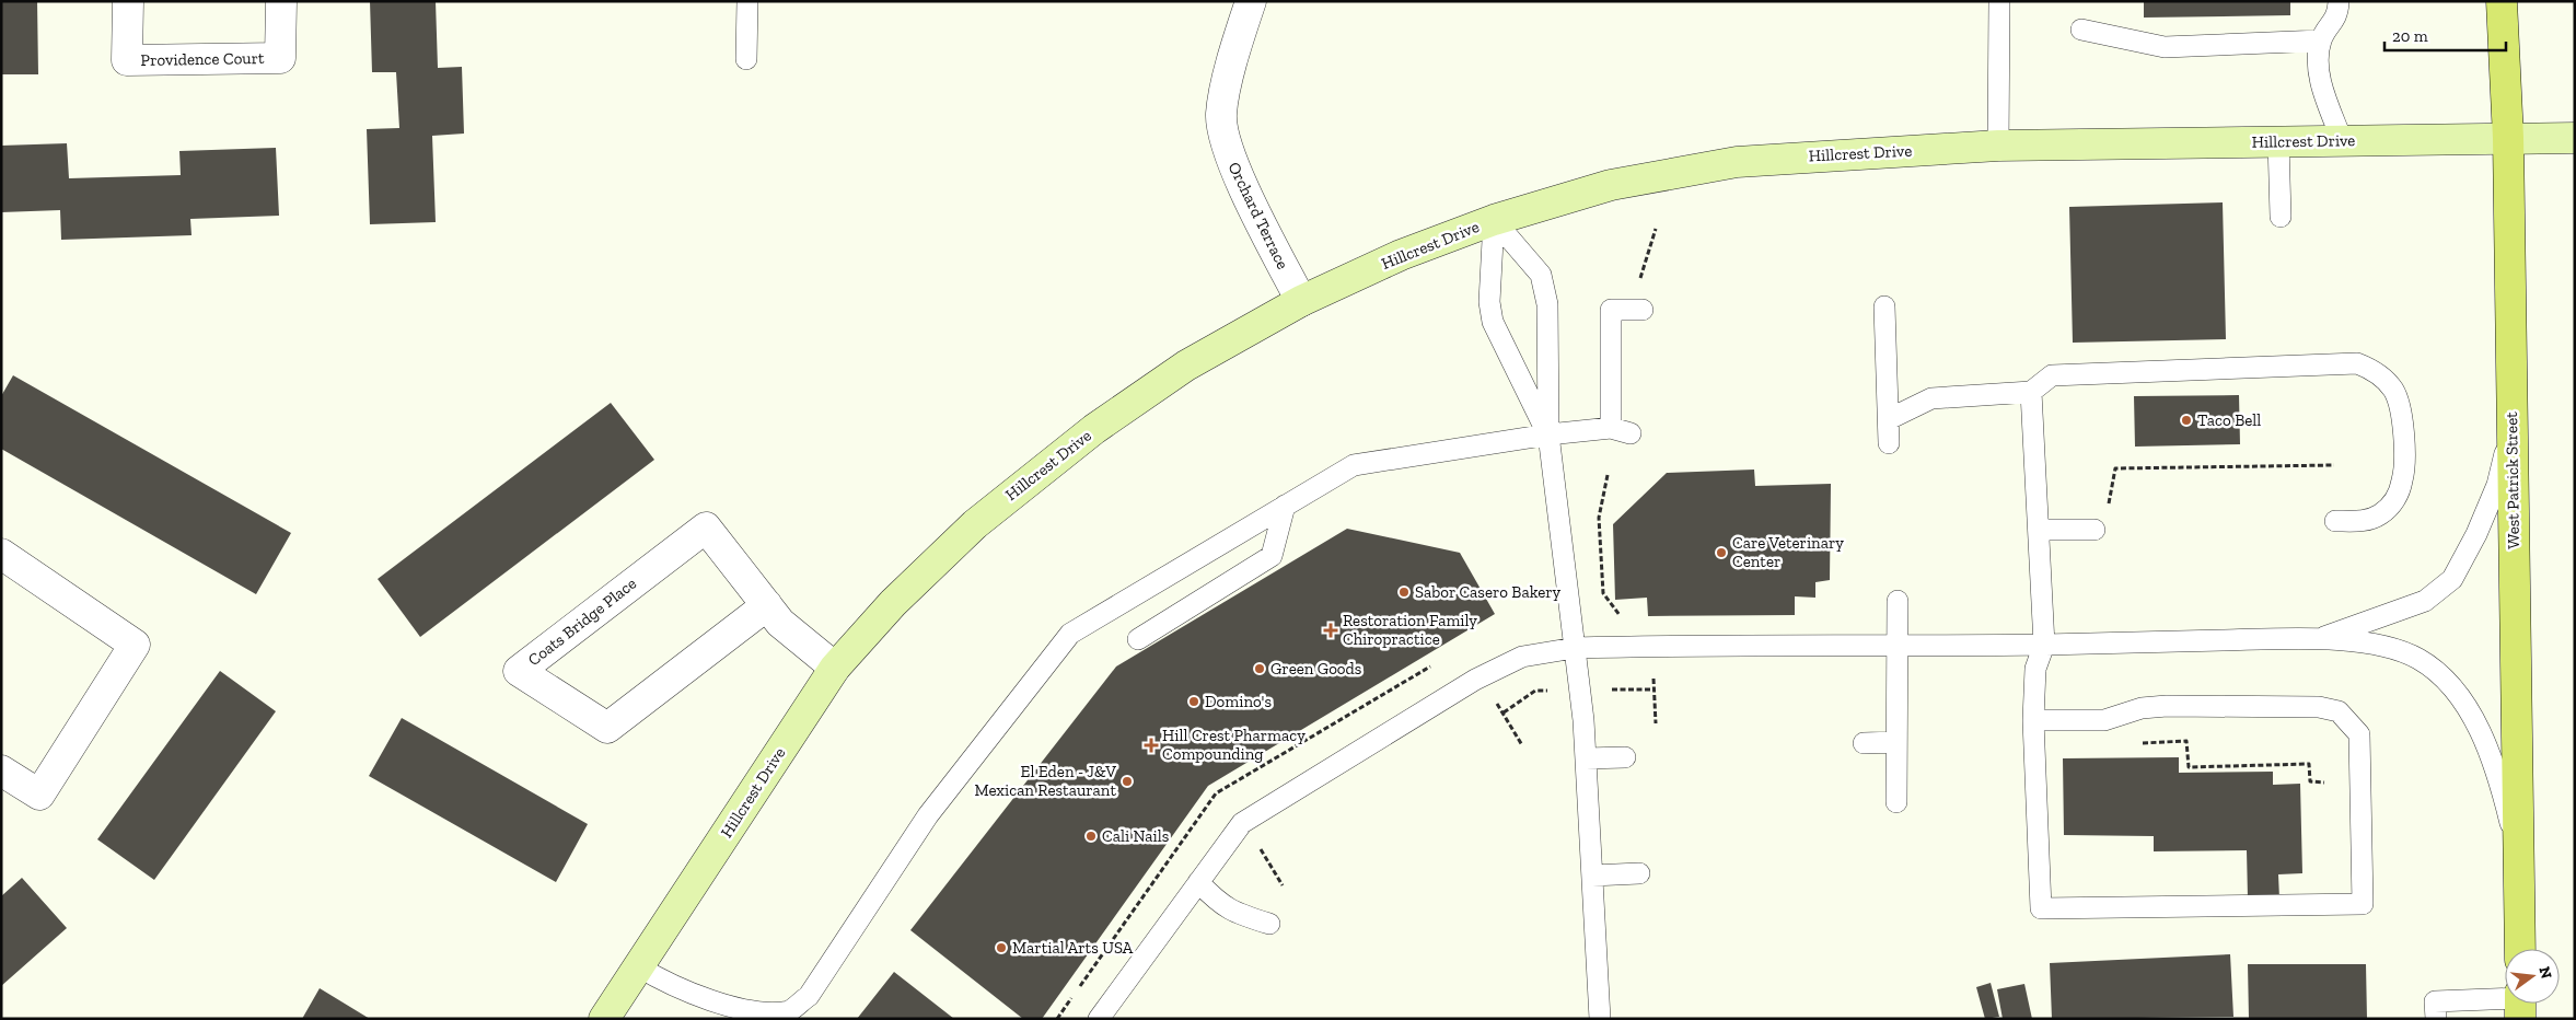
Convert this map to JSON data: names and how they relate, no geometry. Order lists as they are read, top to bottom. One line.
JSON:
{"streets":{"main road":["West Patrick Street"],"street":["Providence Court","Hillcrest Drive","Orchard Terrace","Coats Bridge Place"]},"crossings":[["Hillcrest Drive","Orchard Terrace"],["Hillcrest Drive","West Patrick Street"],["Hillcrest Drive","Coats Bridge Place"]],"places":{"other":["Taco Bell","Care Veterinary Center","Sabor Casero Bakery","Green Goods","Domino's","El Eden - J&V Mexican Restaurant","Cali Nails","Martial Arts USA"],"health":["Restoration Family Chiropractice","Hill Crest Pharmacy Compounding"]},"scale_bar":"20 m","north":"right"}
